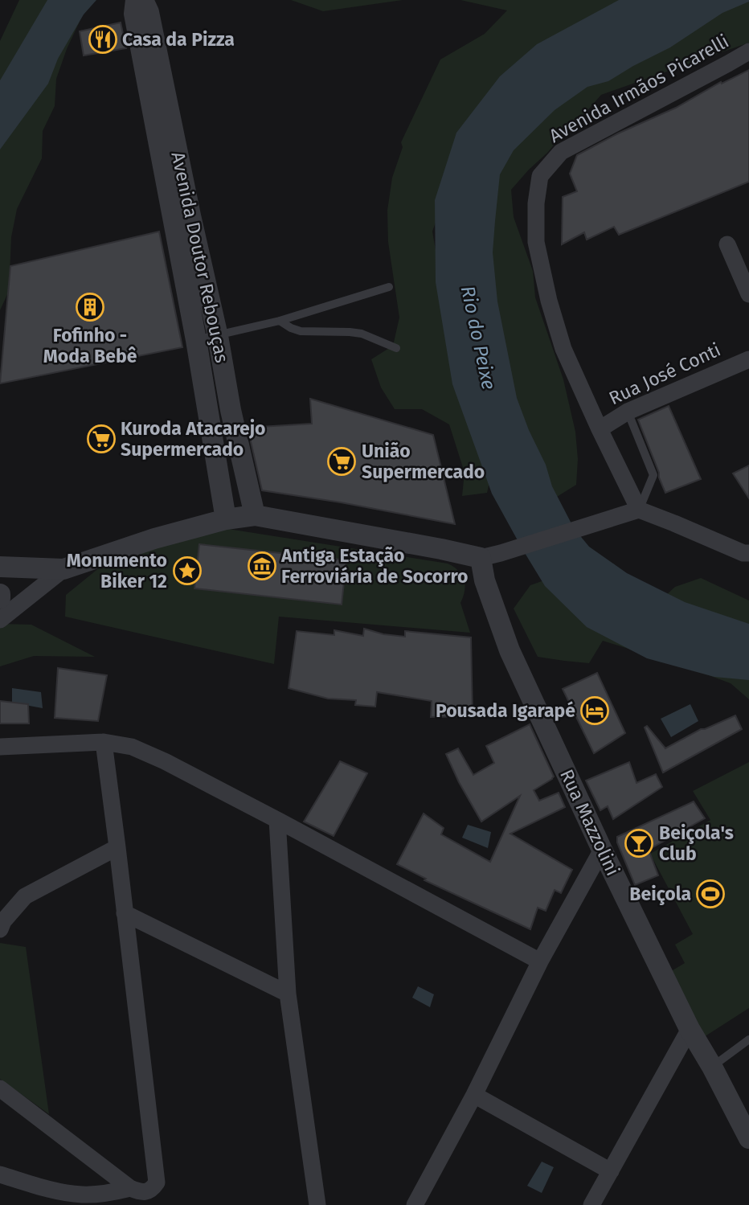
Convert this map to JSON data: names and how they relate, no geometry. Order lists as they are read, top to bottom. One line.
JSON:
{"streets":{"street":["Avenida Irmãos Picarelli","Avenida Doutor Rebouças","Rua José Conti","Rua Mazzolini"]},"crossings":[["Avenida Irmãos Picarelli","Rua José Conti"]],"water":["Rio do Peixe"],"places":{"restaurant":["Casa da Pizza"],"building":["Fofinho - Moda Bebê"],"supermarket":["Kuroda Atacarejo Supermercado","União Supermercado"],"museum":["Antiga Estação Ferroviária de Socorro"],"place":["Monumento Biker 12"],"hotel":["Pousada Igarapé"],"bar":["Beiçola's Club"],"sports":["Beiçola"]}}
